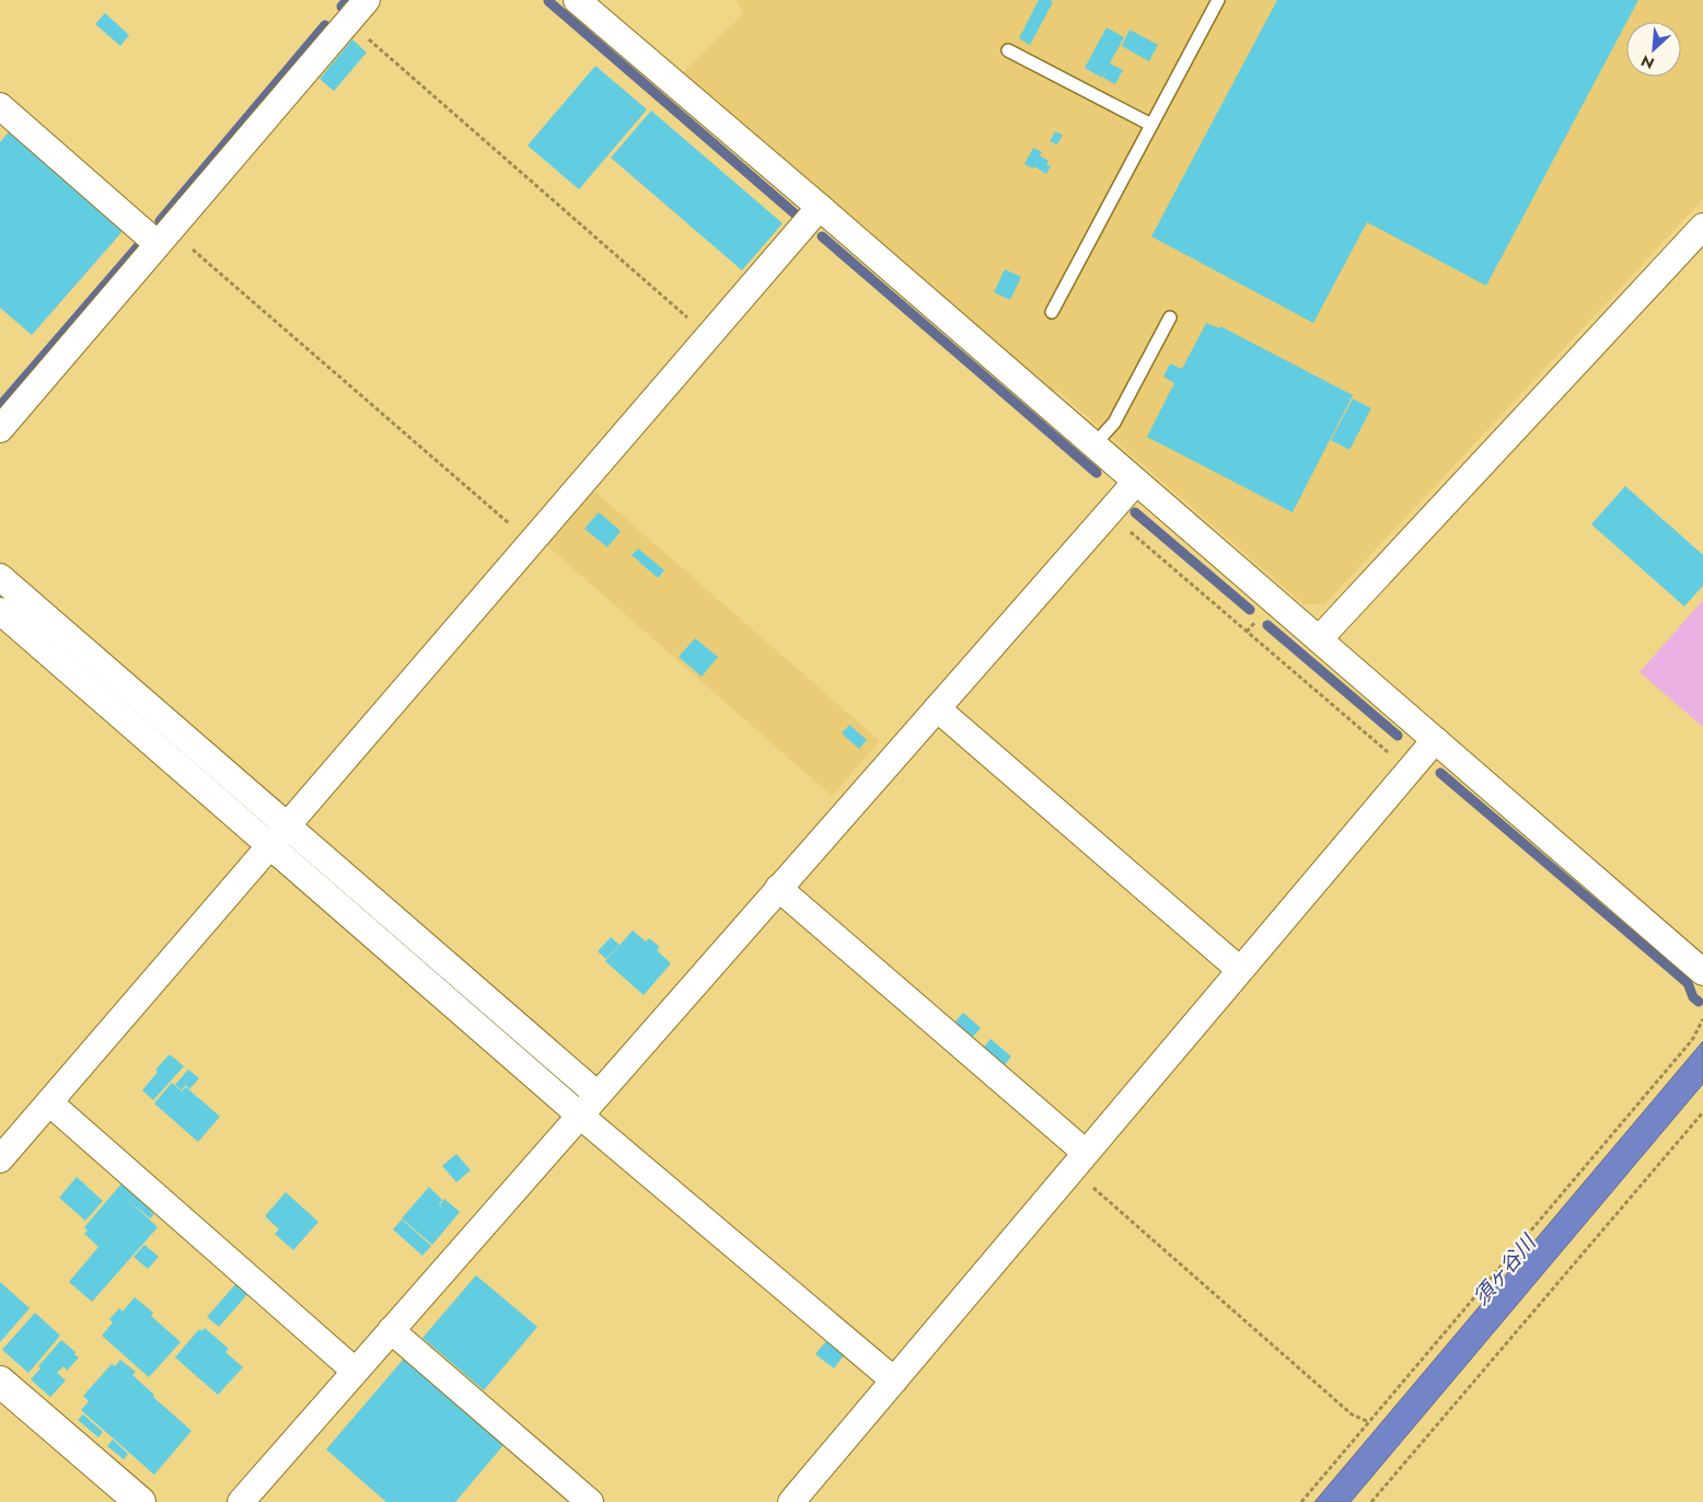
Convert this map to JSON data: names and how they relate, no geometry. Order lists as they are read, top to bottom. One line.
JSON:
{"water":["須ヶ谷川"],"north":"bottom left"}
